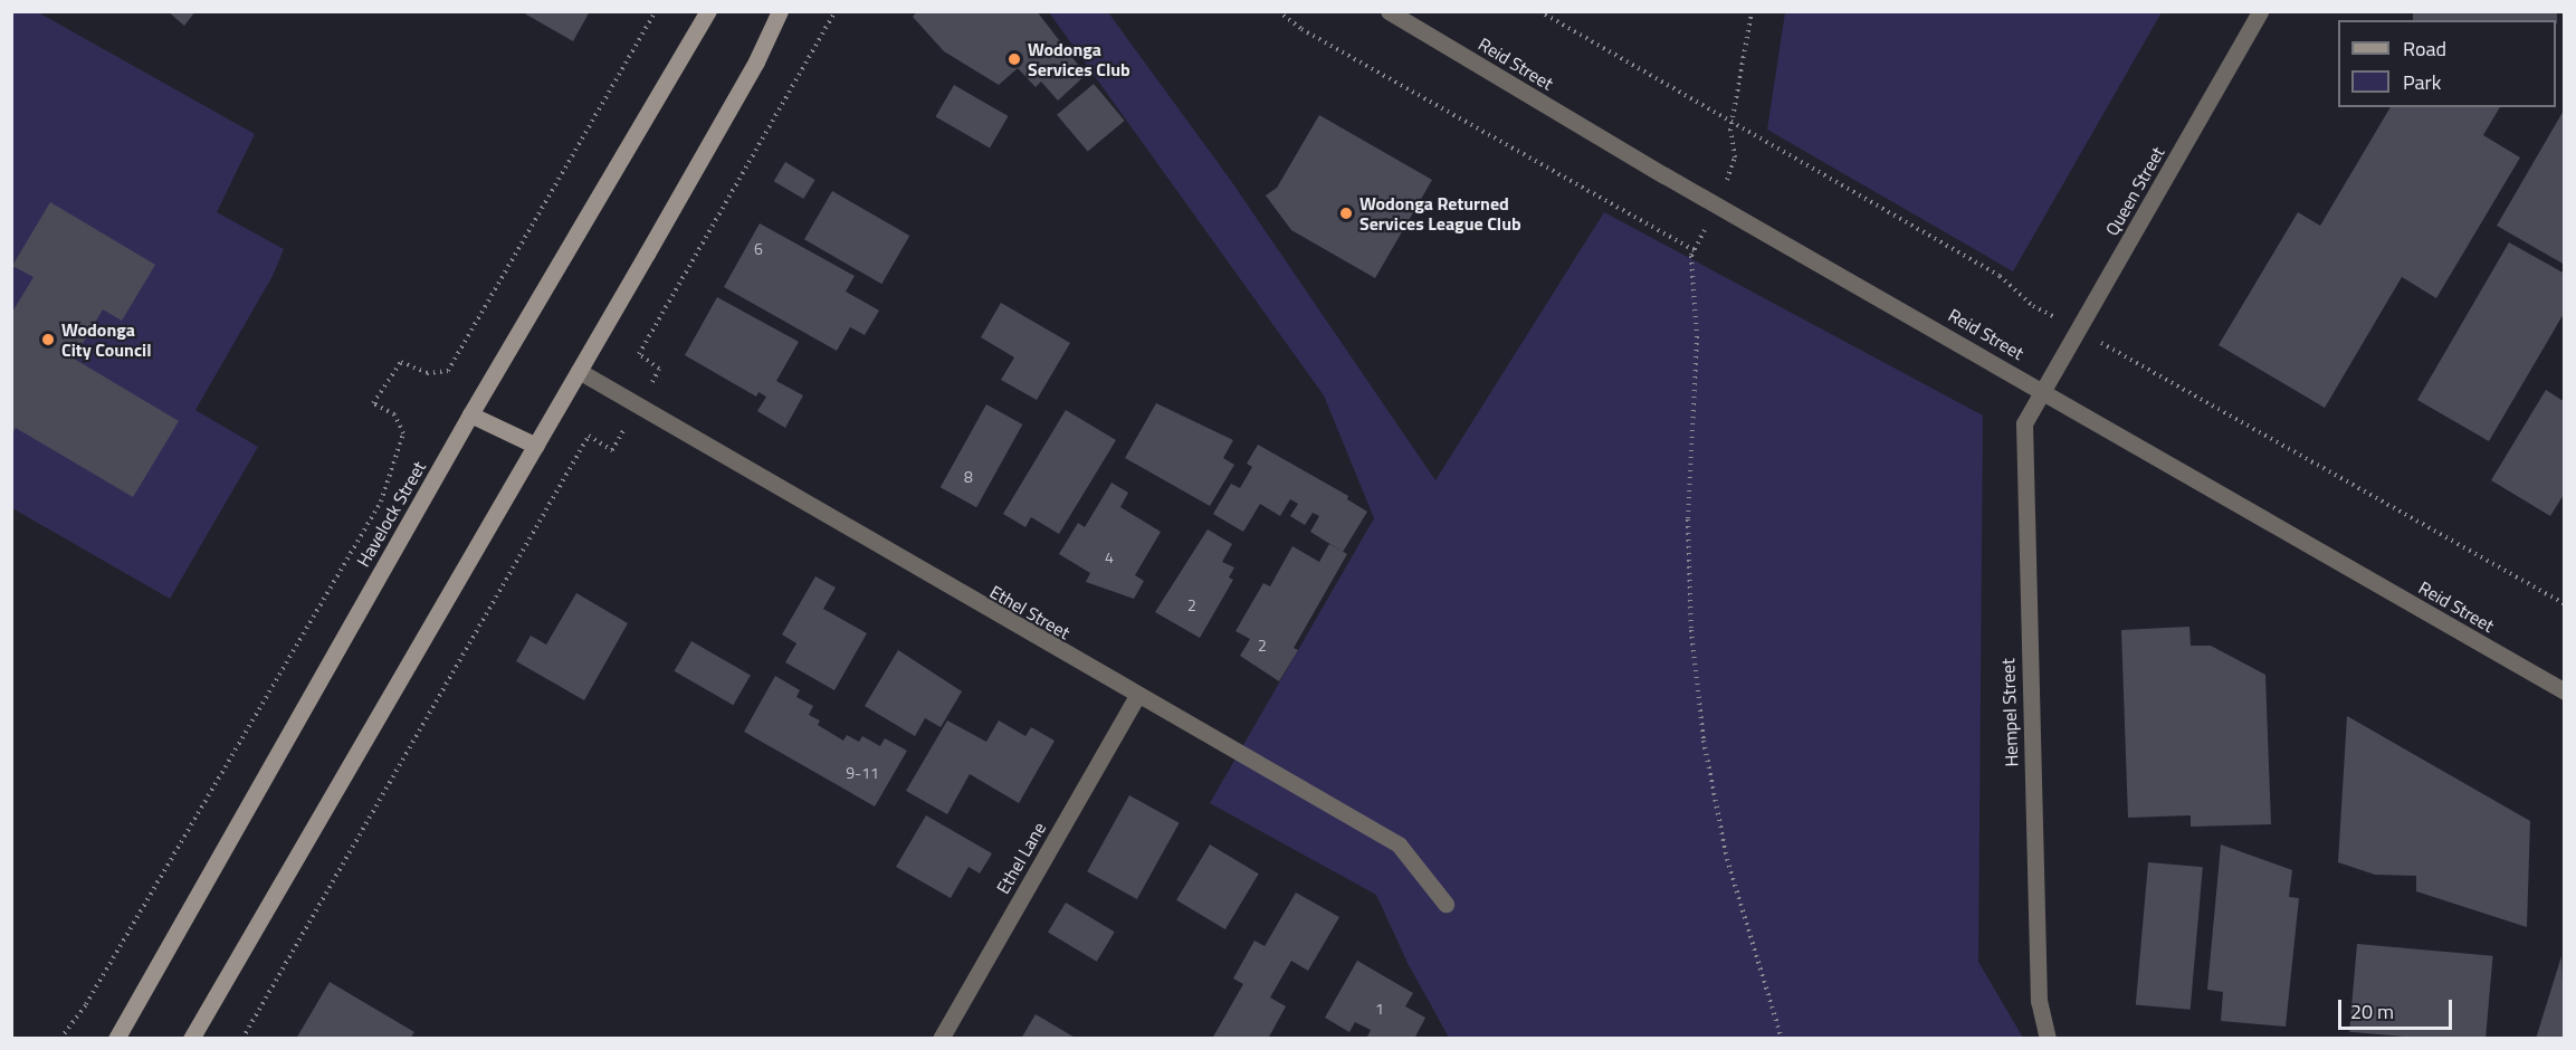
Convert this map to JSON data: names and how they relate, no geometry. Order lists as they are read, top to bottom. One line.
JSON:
{"streets":{"street":["Reid Street","Queen Street","Havelock Street","Ethel Street","Hempel Street","Ethel Lane"]},"crossings":[["Reid Street","Queen Street"],["Reid Street","Hempel Street"],["Queen Street","Hempel Street"],["Ethel Street","Ethel Lane"]],"places":["Wodonga Services Club","Wodonga Returned Services League Club","Wodonga City Council"],"house_numbers":["6","8","4","2","2","9-11","1"],"legend":["Road","Park"],"scale_bar":"20 m"}
